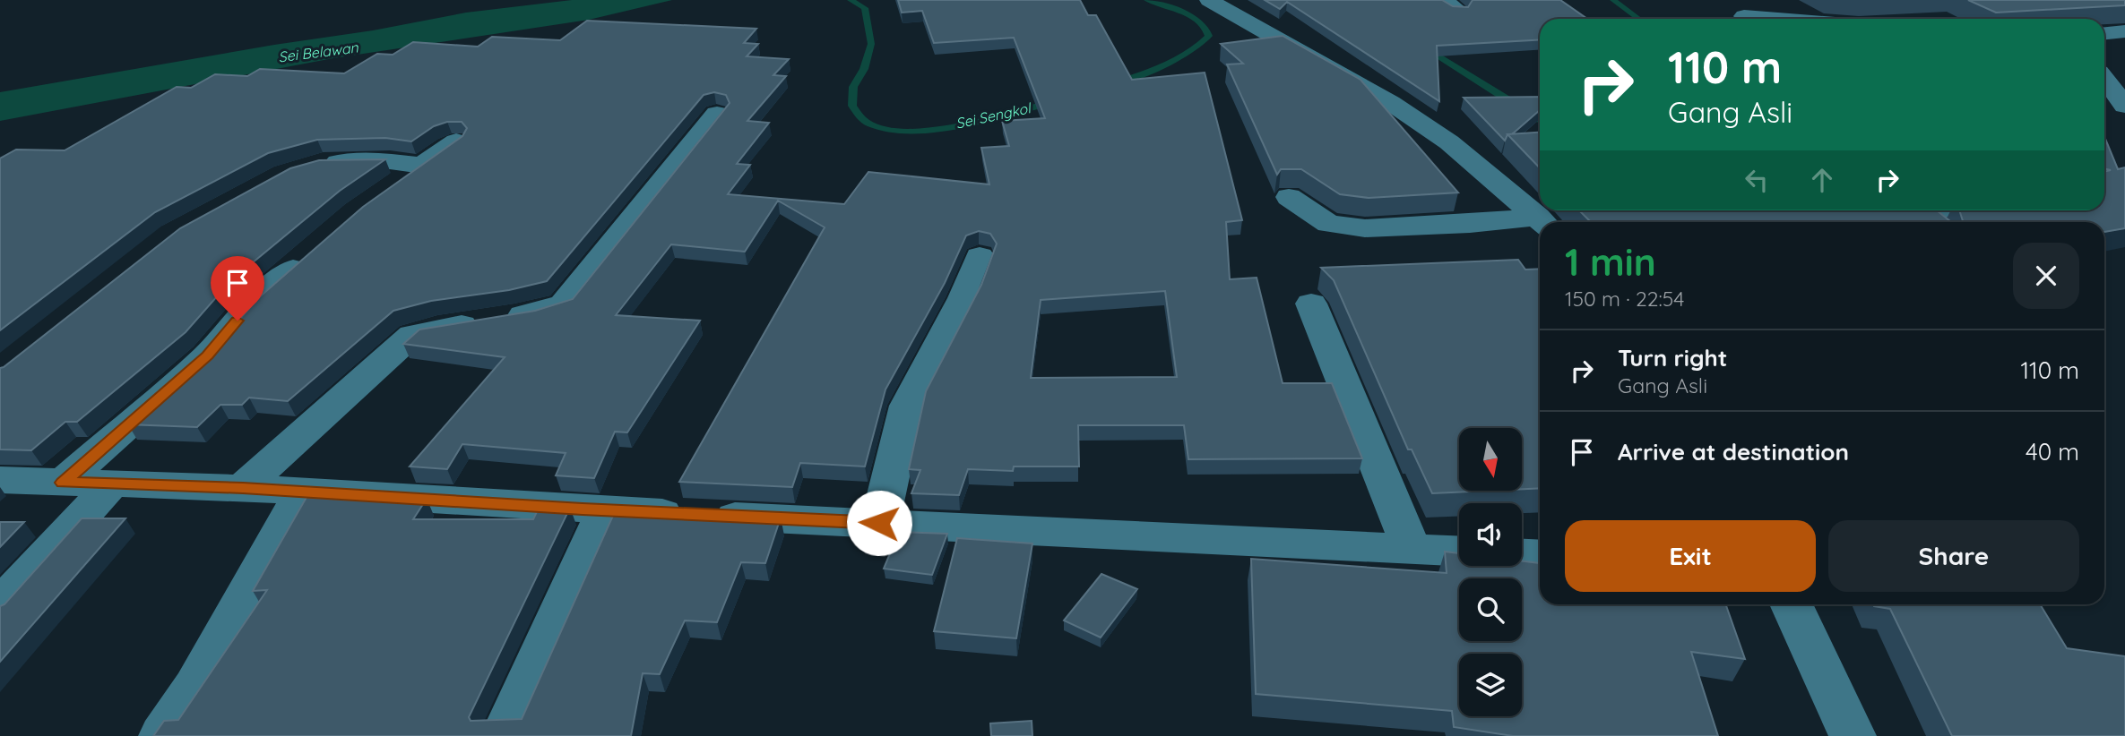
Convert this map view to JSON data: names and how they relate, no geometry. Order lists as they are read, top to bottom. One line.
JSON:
{"water":["Sei Belawan","Sei Sengkol"],"north":"bottom","page":{"turn":["110 m","Gang Asli"],"heading":["1 min","150 m · 22:54"],"list":[{"name":"Turn right","note":"Gang Asli","value":"110 m"},{"name":"Arrive at destination","value":"40 m"}],"buttons":["Exit","Share"]}}
